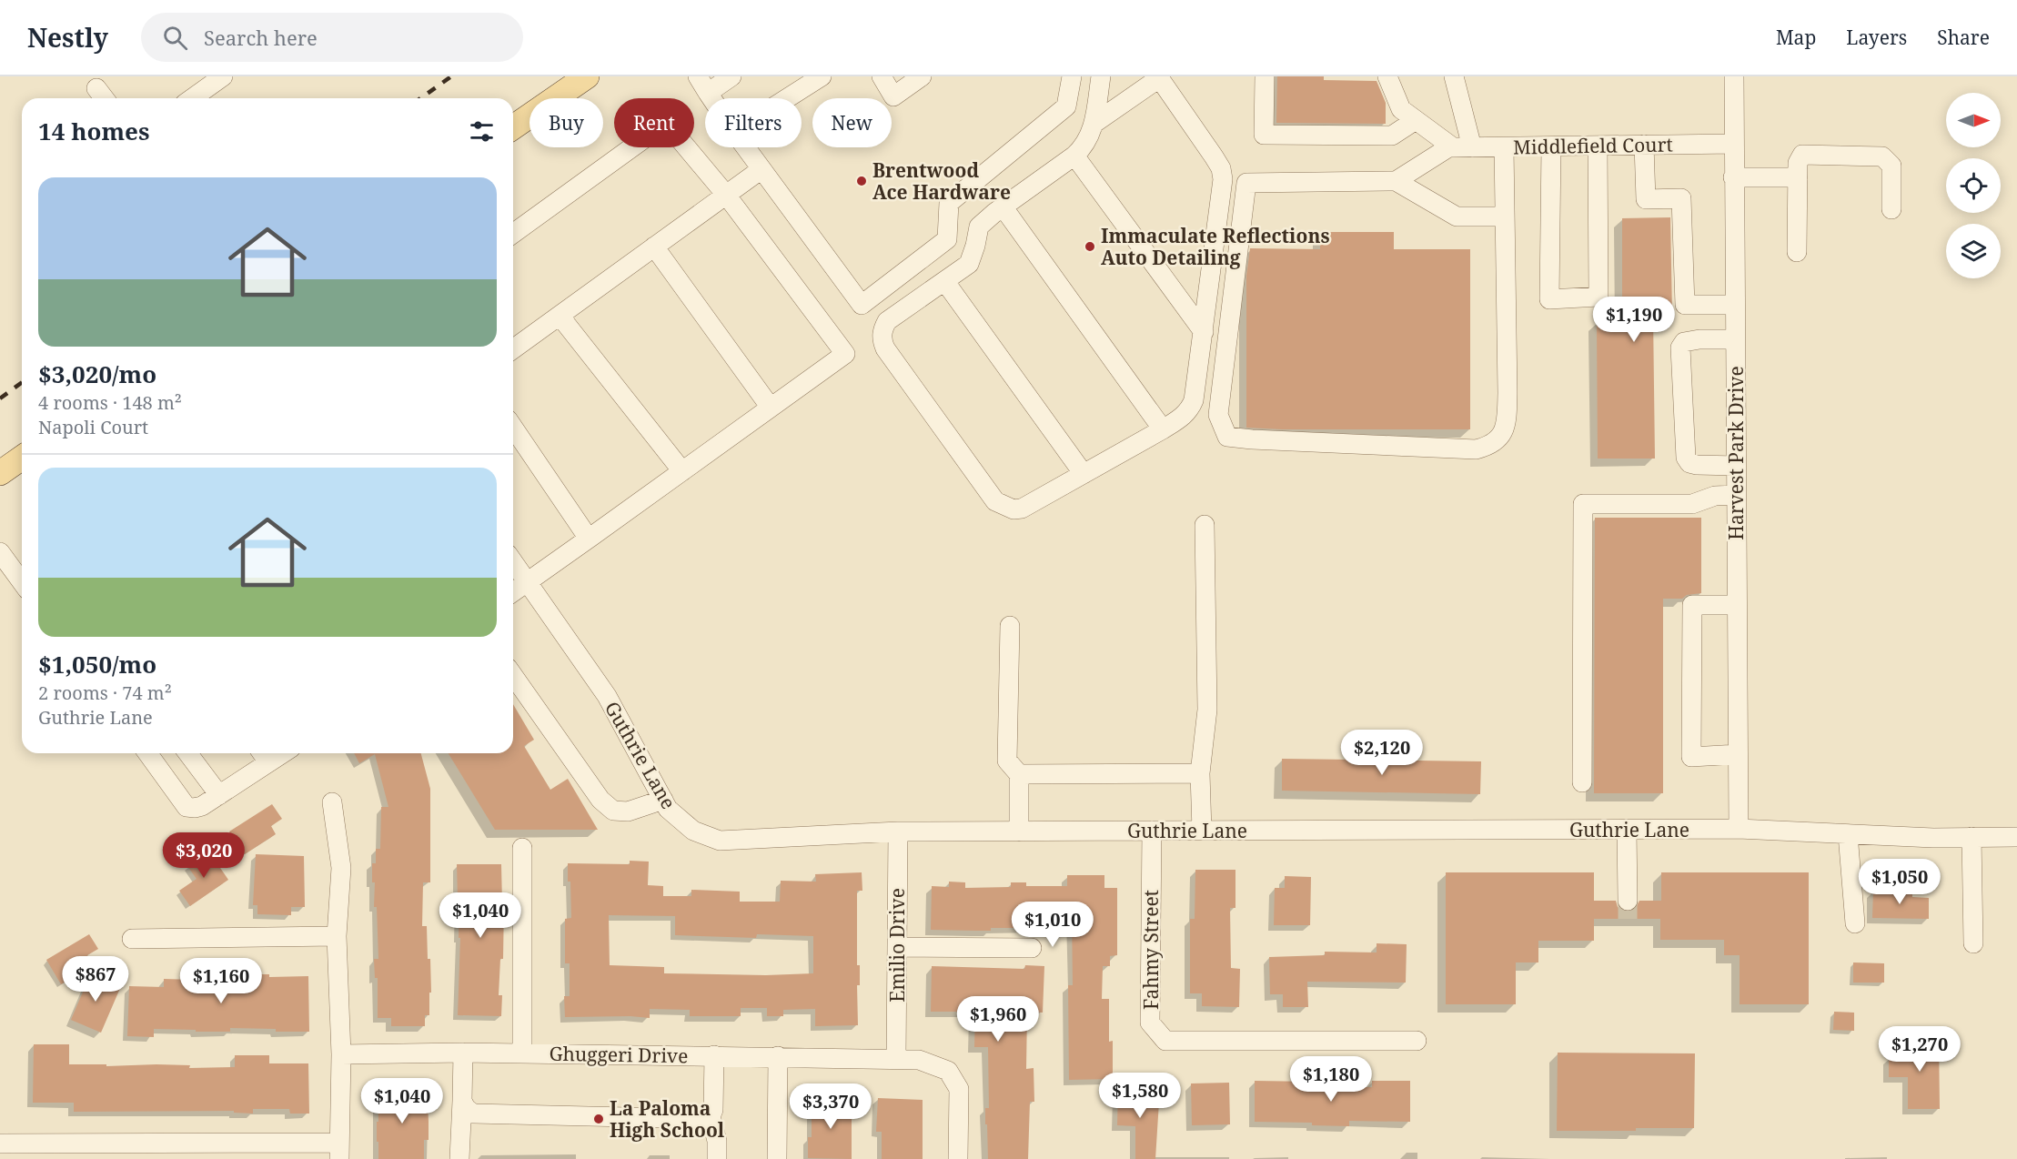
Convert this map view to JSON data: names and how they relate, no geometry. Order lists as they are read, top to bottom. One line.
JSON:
{"streets":{"street":["Middlefield Court","Harvest Park Drive","Guthrie Lane","Emilio Drive","Fahmy Street","Ghuggeri Drive"]},"crossings":[["Middlefield Court","Harvest Park Drive"],["Harvest Park Drive","Guthrie Lane"],["Guthrie Lane","Emilio Drive"],["Guthrie Lane","Fahmy Street"],["Emilio Drive","Ghuggeri Drive"]],"places":["Brentwood Ace Hardware","Immaculate Reflections Auto Detailing","La Paloma High School"],"north":"right","page":{"header":"Nestly","search":"Search here","nav":["Map","Layers","Share"],"chip":["Buy","Rent","Filters","New"],"heading":"14 homes","list":[{"name":"$3,020/mo","note":"4 rooms · 148 m² · Napoli Court"},{"name":"$1,050/mo","note":"2 rooms · 74 m² · Guthrie Lane"}],"price":["$1,190","$2,120","$3,020","$1,050","$1,040","$1,010","$867","$1,160","$1,960","$1,270","$1,180","$1,580","$1,040","$3,370"]}}
